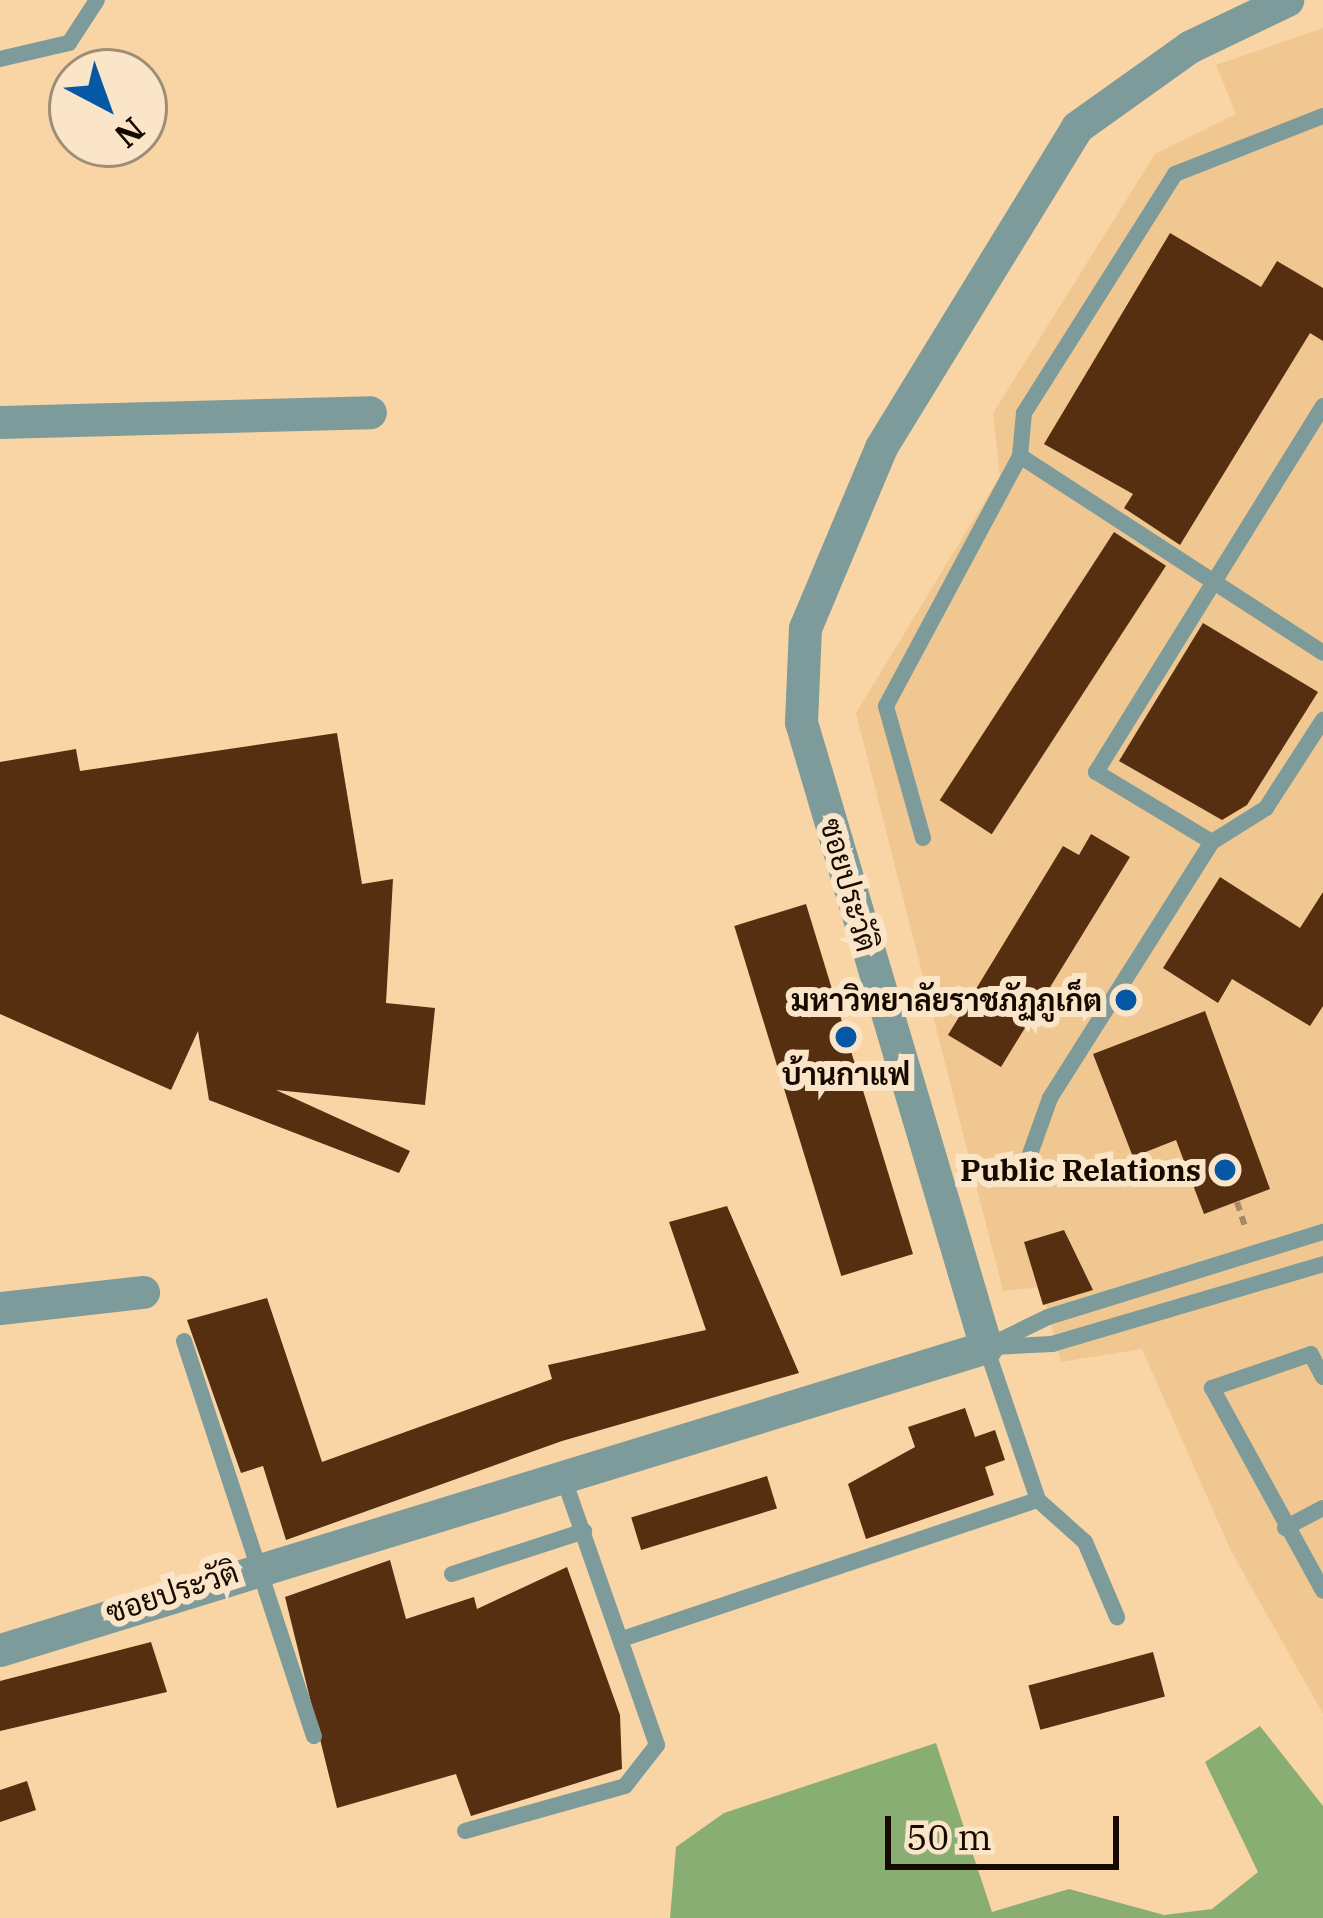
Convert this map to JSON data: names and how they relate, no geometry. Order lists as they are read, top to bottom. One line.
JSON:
{"streets":{"street":["ซอยประวัติ"]},"places":["มหาวิทยาลัยราชภัฏภูเก็ต","บ้านกาแฟ","Public Relations"],"scale_bar":"50 m","north":"bottom right"}
